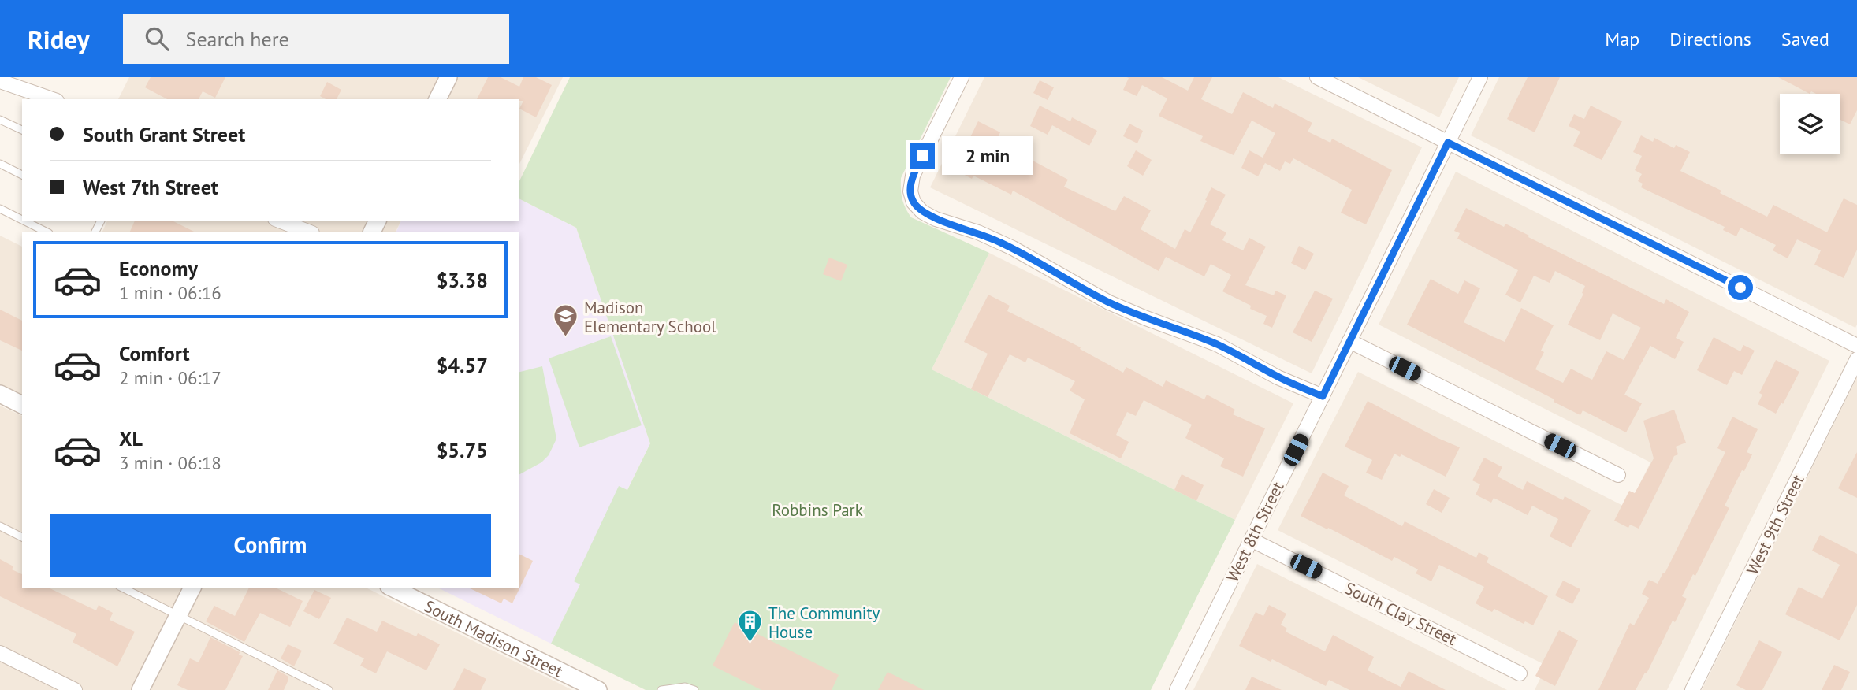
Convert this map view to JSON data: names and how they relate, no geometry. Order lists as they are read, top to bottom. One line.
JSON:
{"streets":{"street":["West 9th Street","West 8th Street","South Clay Street","South Madison Street"]},"crossings":[["West 8th Street","South Clay Street"]],"parks":["Robbins Park"],"places":{"school or university":["Madison Elementary School"],"building":["The Community House"]},"page":{"header":"Ridey","search":"Search here","nav":["Map","Directions","Saved"],"banner":["South Grant Street","West 7th Street"],"bubble":"2 min","list":[{"name":"Economy","note":"1 min · 06:16","value":"$3.38"},{"name":"Comfort","note":"2 min · 06:17","value":"$4.57"},{"name":"XL","note":"3 min · 06:18","value":"$5.75"}],"buttons":"Confirm"}}
